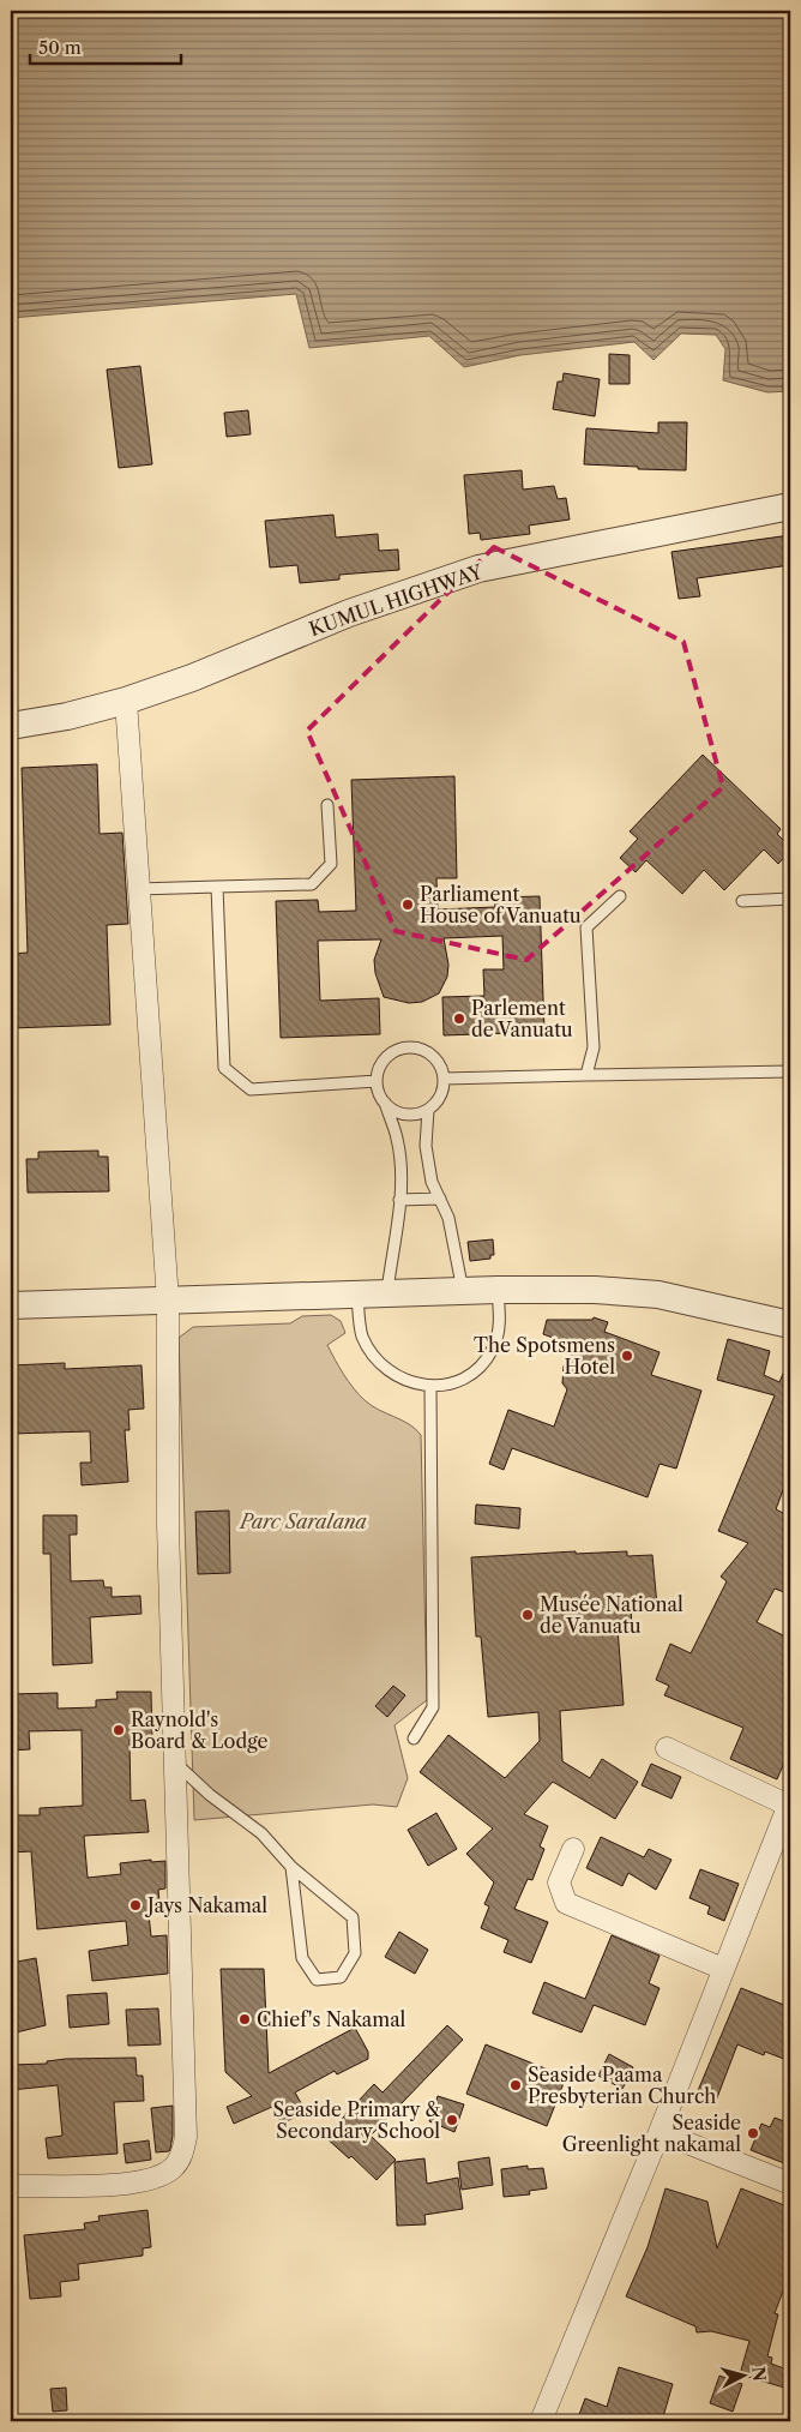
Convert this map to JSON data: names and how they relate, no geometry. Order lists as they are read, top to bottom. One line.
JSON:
{"streets":{"street":["KUMUL HIGHWAY"]},"parks":["Parc Saralana"],"places":["Parliament House of Vanuatu","Parlement de Vanuatu","The Spotsmens Hotel","Musée National de Vanuatu","Raynold's Board & Lodge","Jays Nakamal","Chief's Nakamal","Seaside Paama Presbyterian Church","Seaside Primary & Secondary School","Seaside Greenlight nakamal"],"scale_bar":"50 m","north":"right"}
